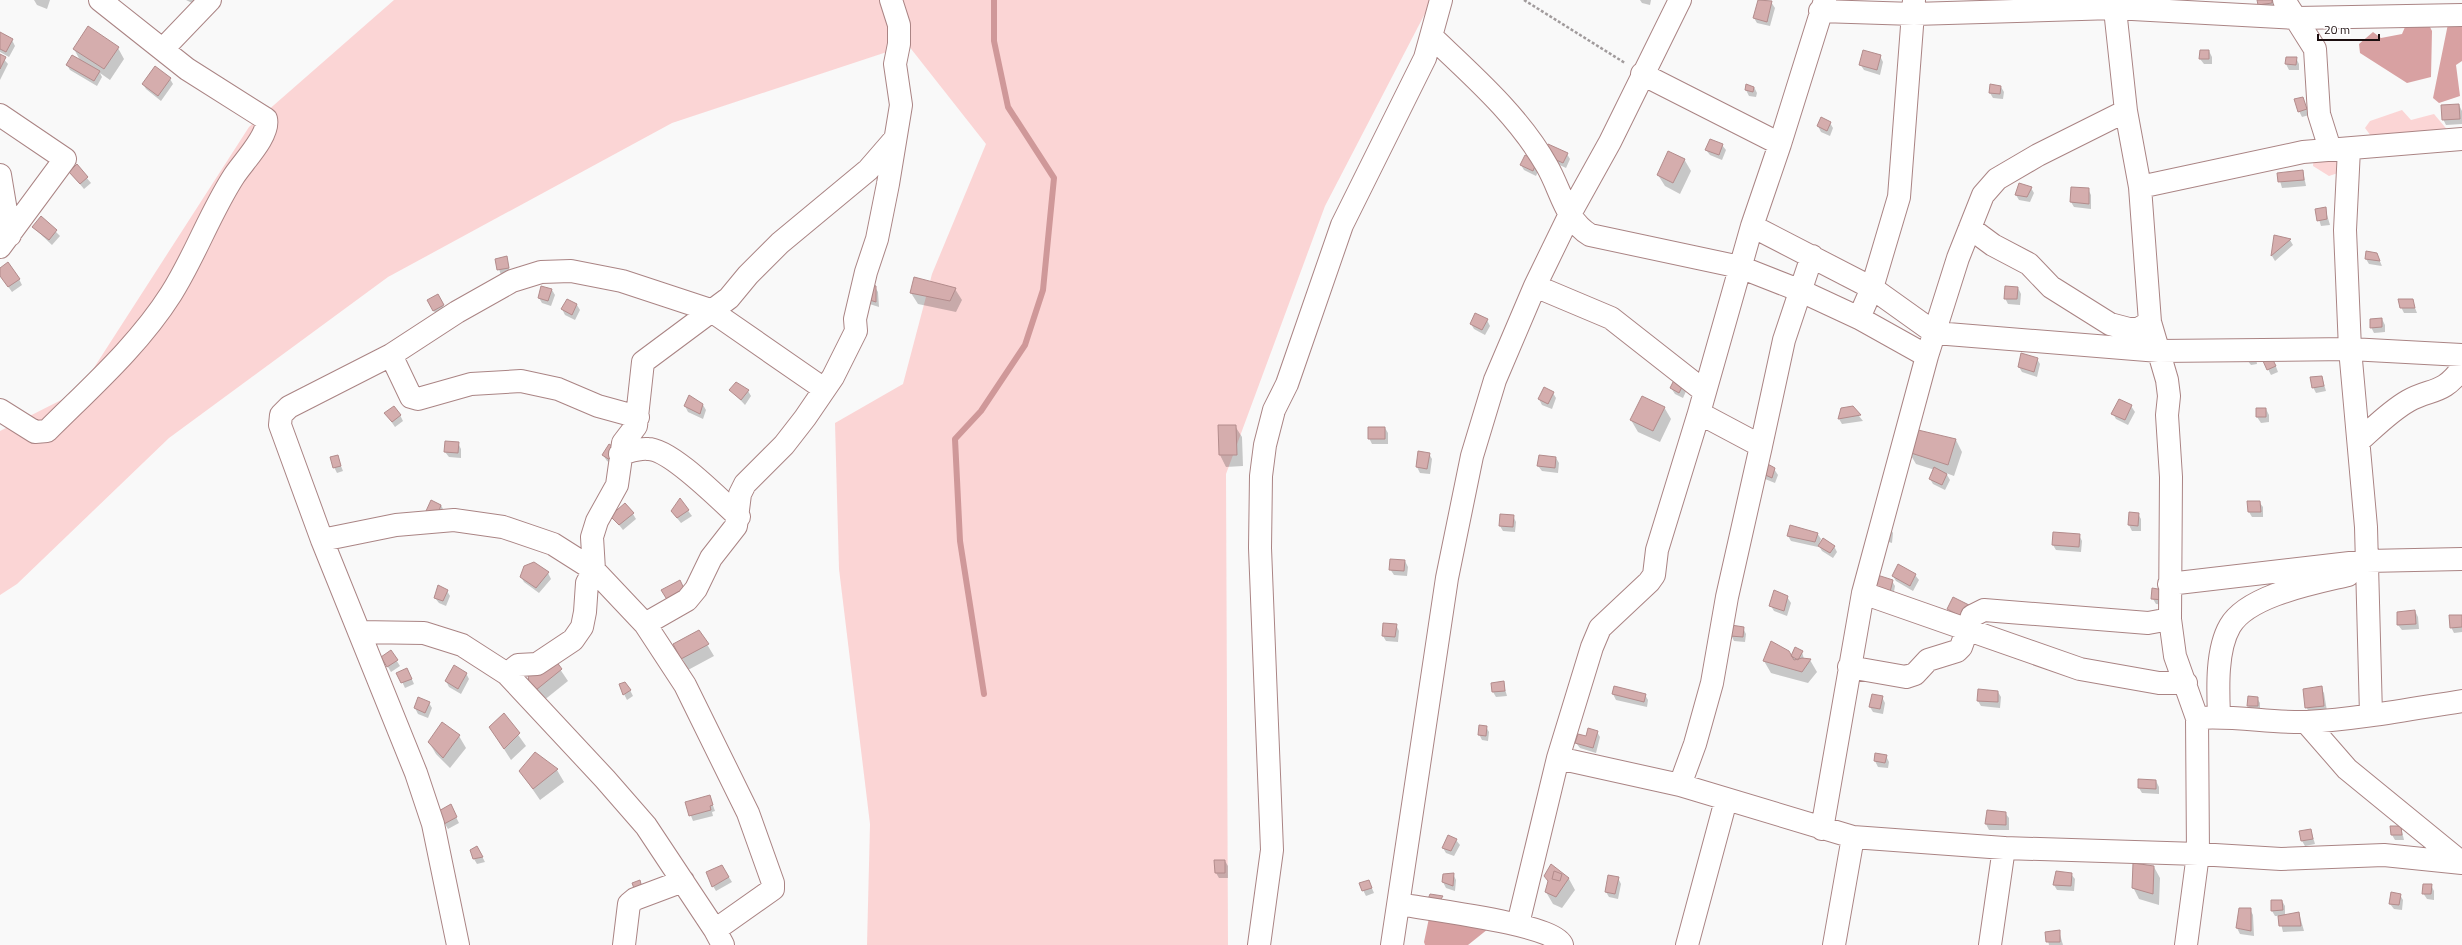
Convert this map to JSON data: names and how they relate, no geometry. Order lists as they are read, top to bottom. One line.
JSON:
{"scale_bar":"20 m"}
